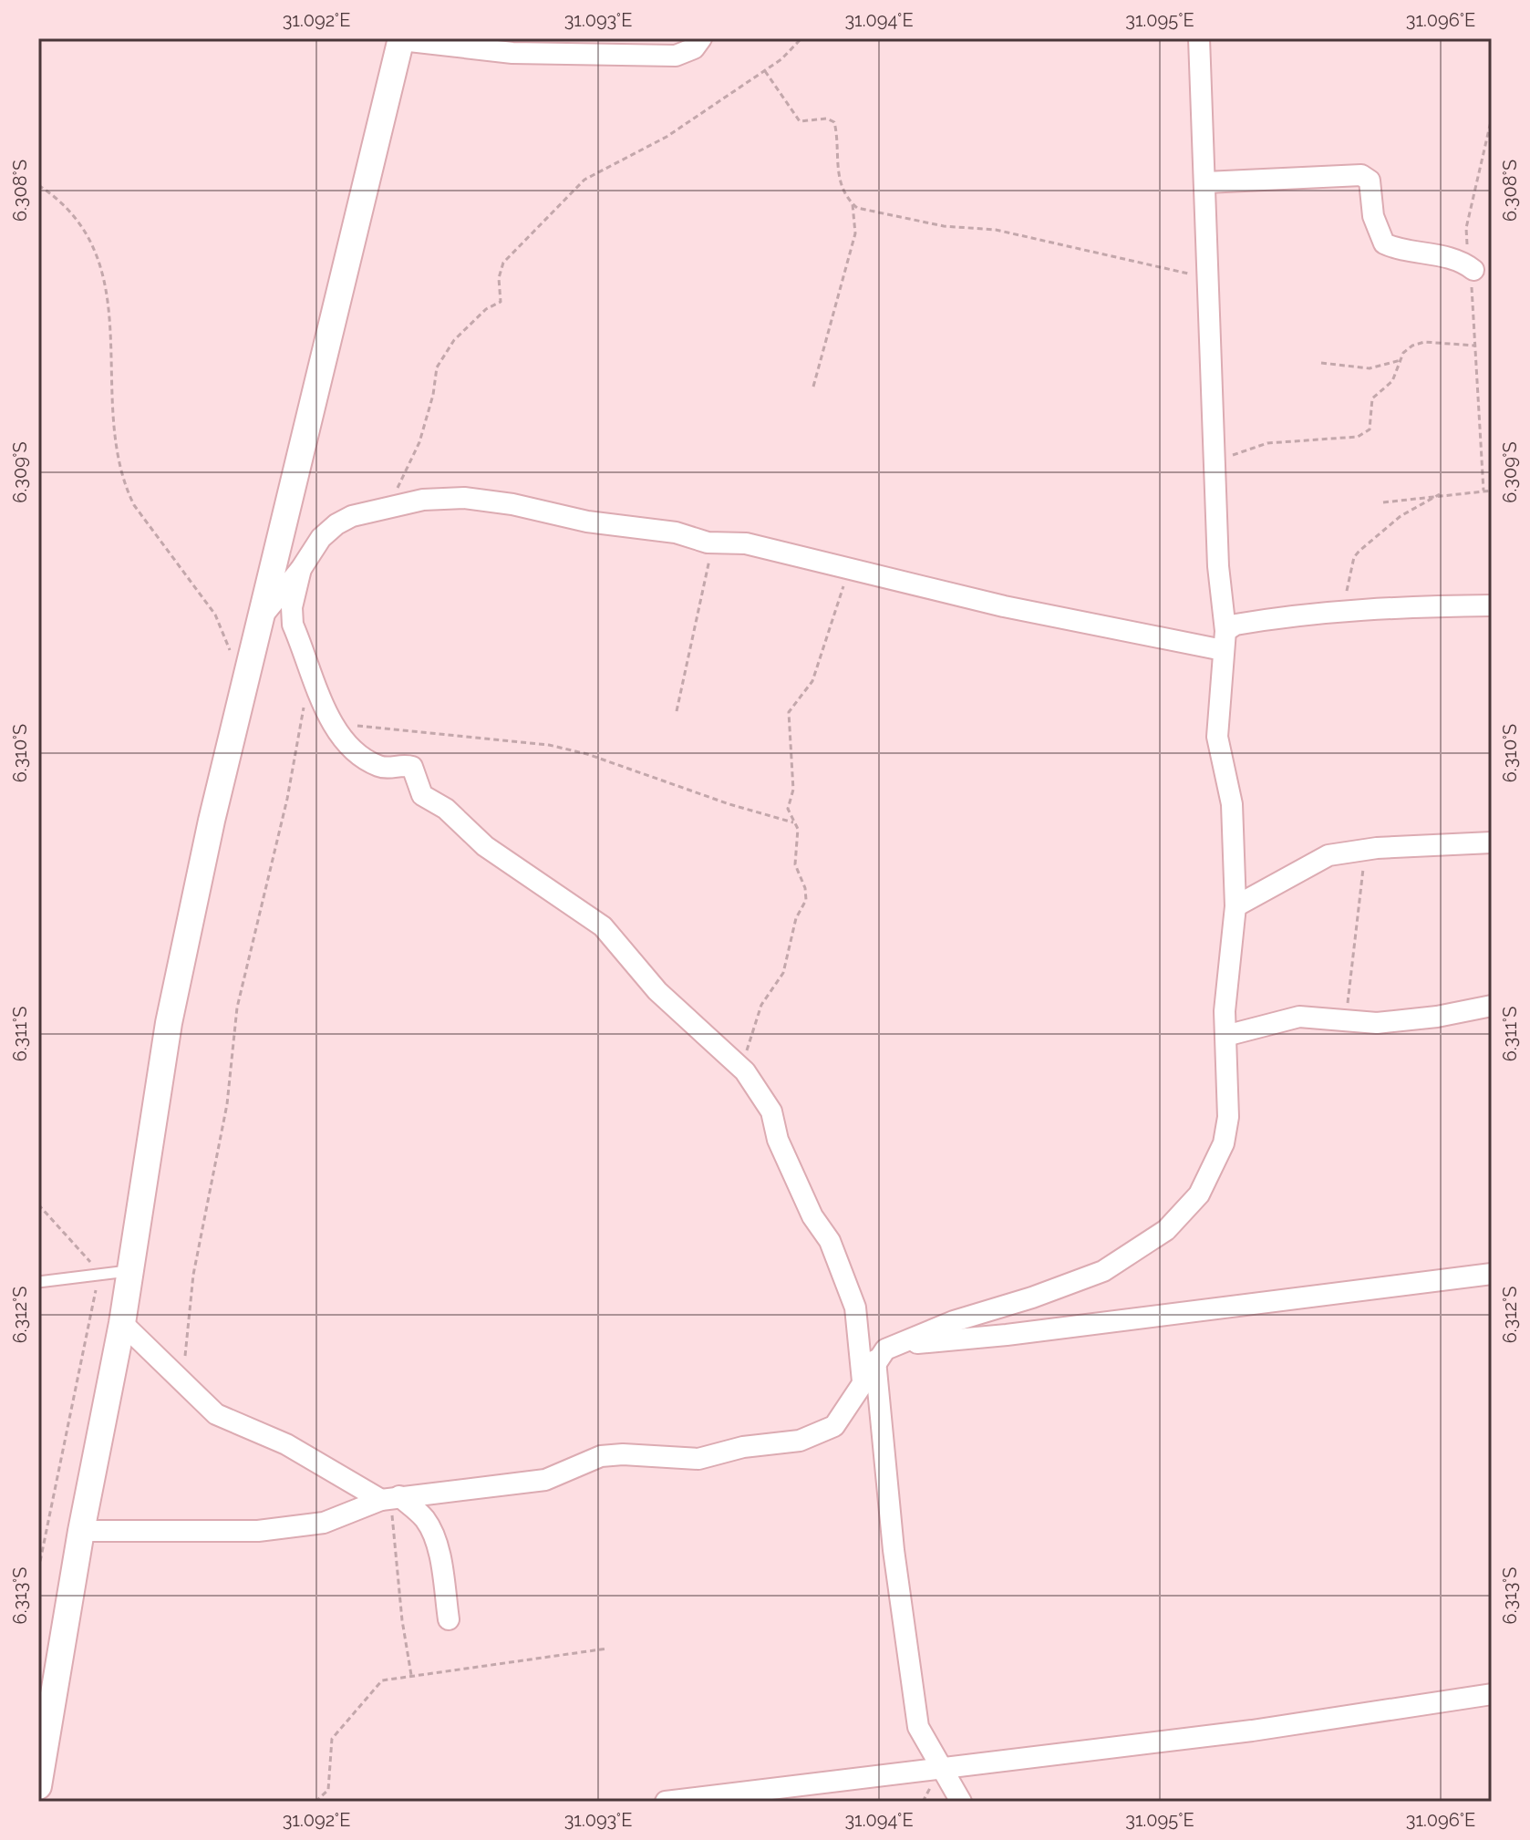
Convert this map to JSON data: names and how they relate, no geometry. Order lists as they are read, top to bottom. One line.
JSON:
{"coordinates":["31.092°E","31.093°E","31.094°E","31.095°E","31.096°E","6.308°S","6.309°S","6.310°S","6.311°S","6.312°S","6.313°S"]}
